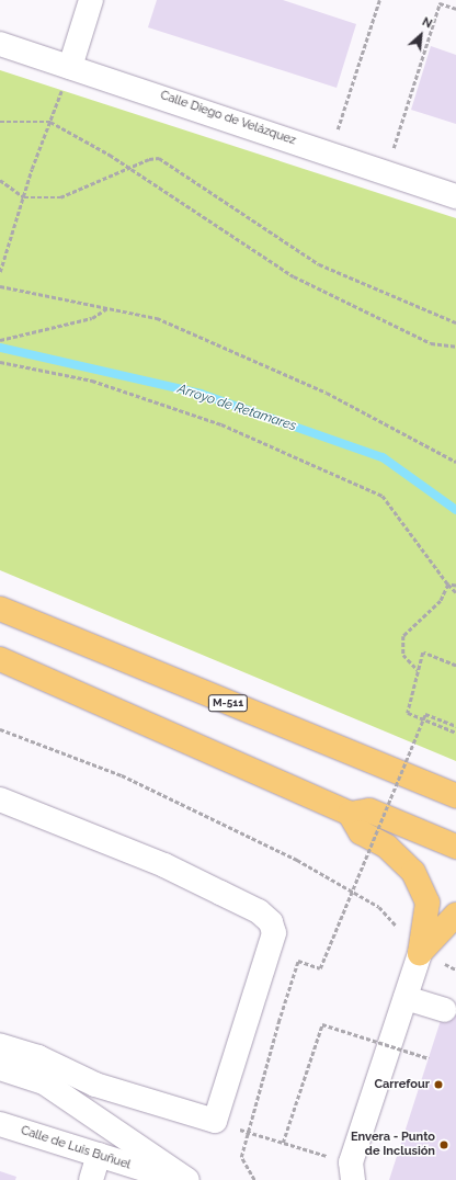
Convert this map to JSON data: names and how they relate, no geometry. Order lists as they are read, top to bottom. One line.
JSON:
{"streets":{"highway":["M-511"],"street":["Calle Diego de Velázquez","Calle de Luis Buñuel"]},"water":["Arroyo de Retamares"],"places":["Carrefour","Envera - Punto de Inclusión"],"north":"top right"}
